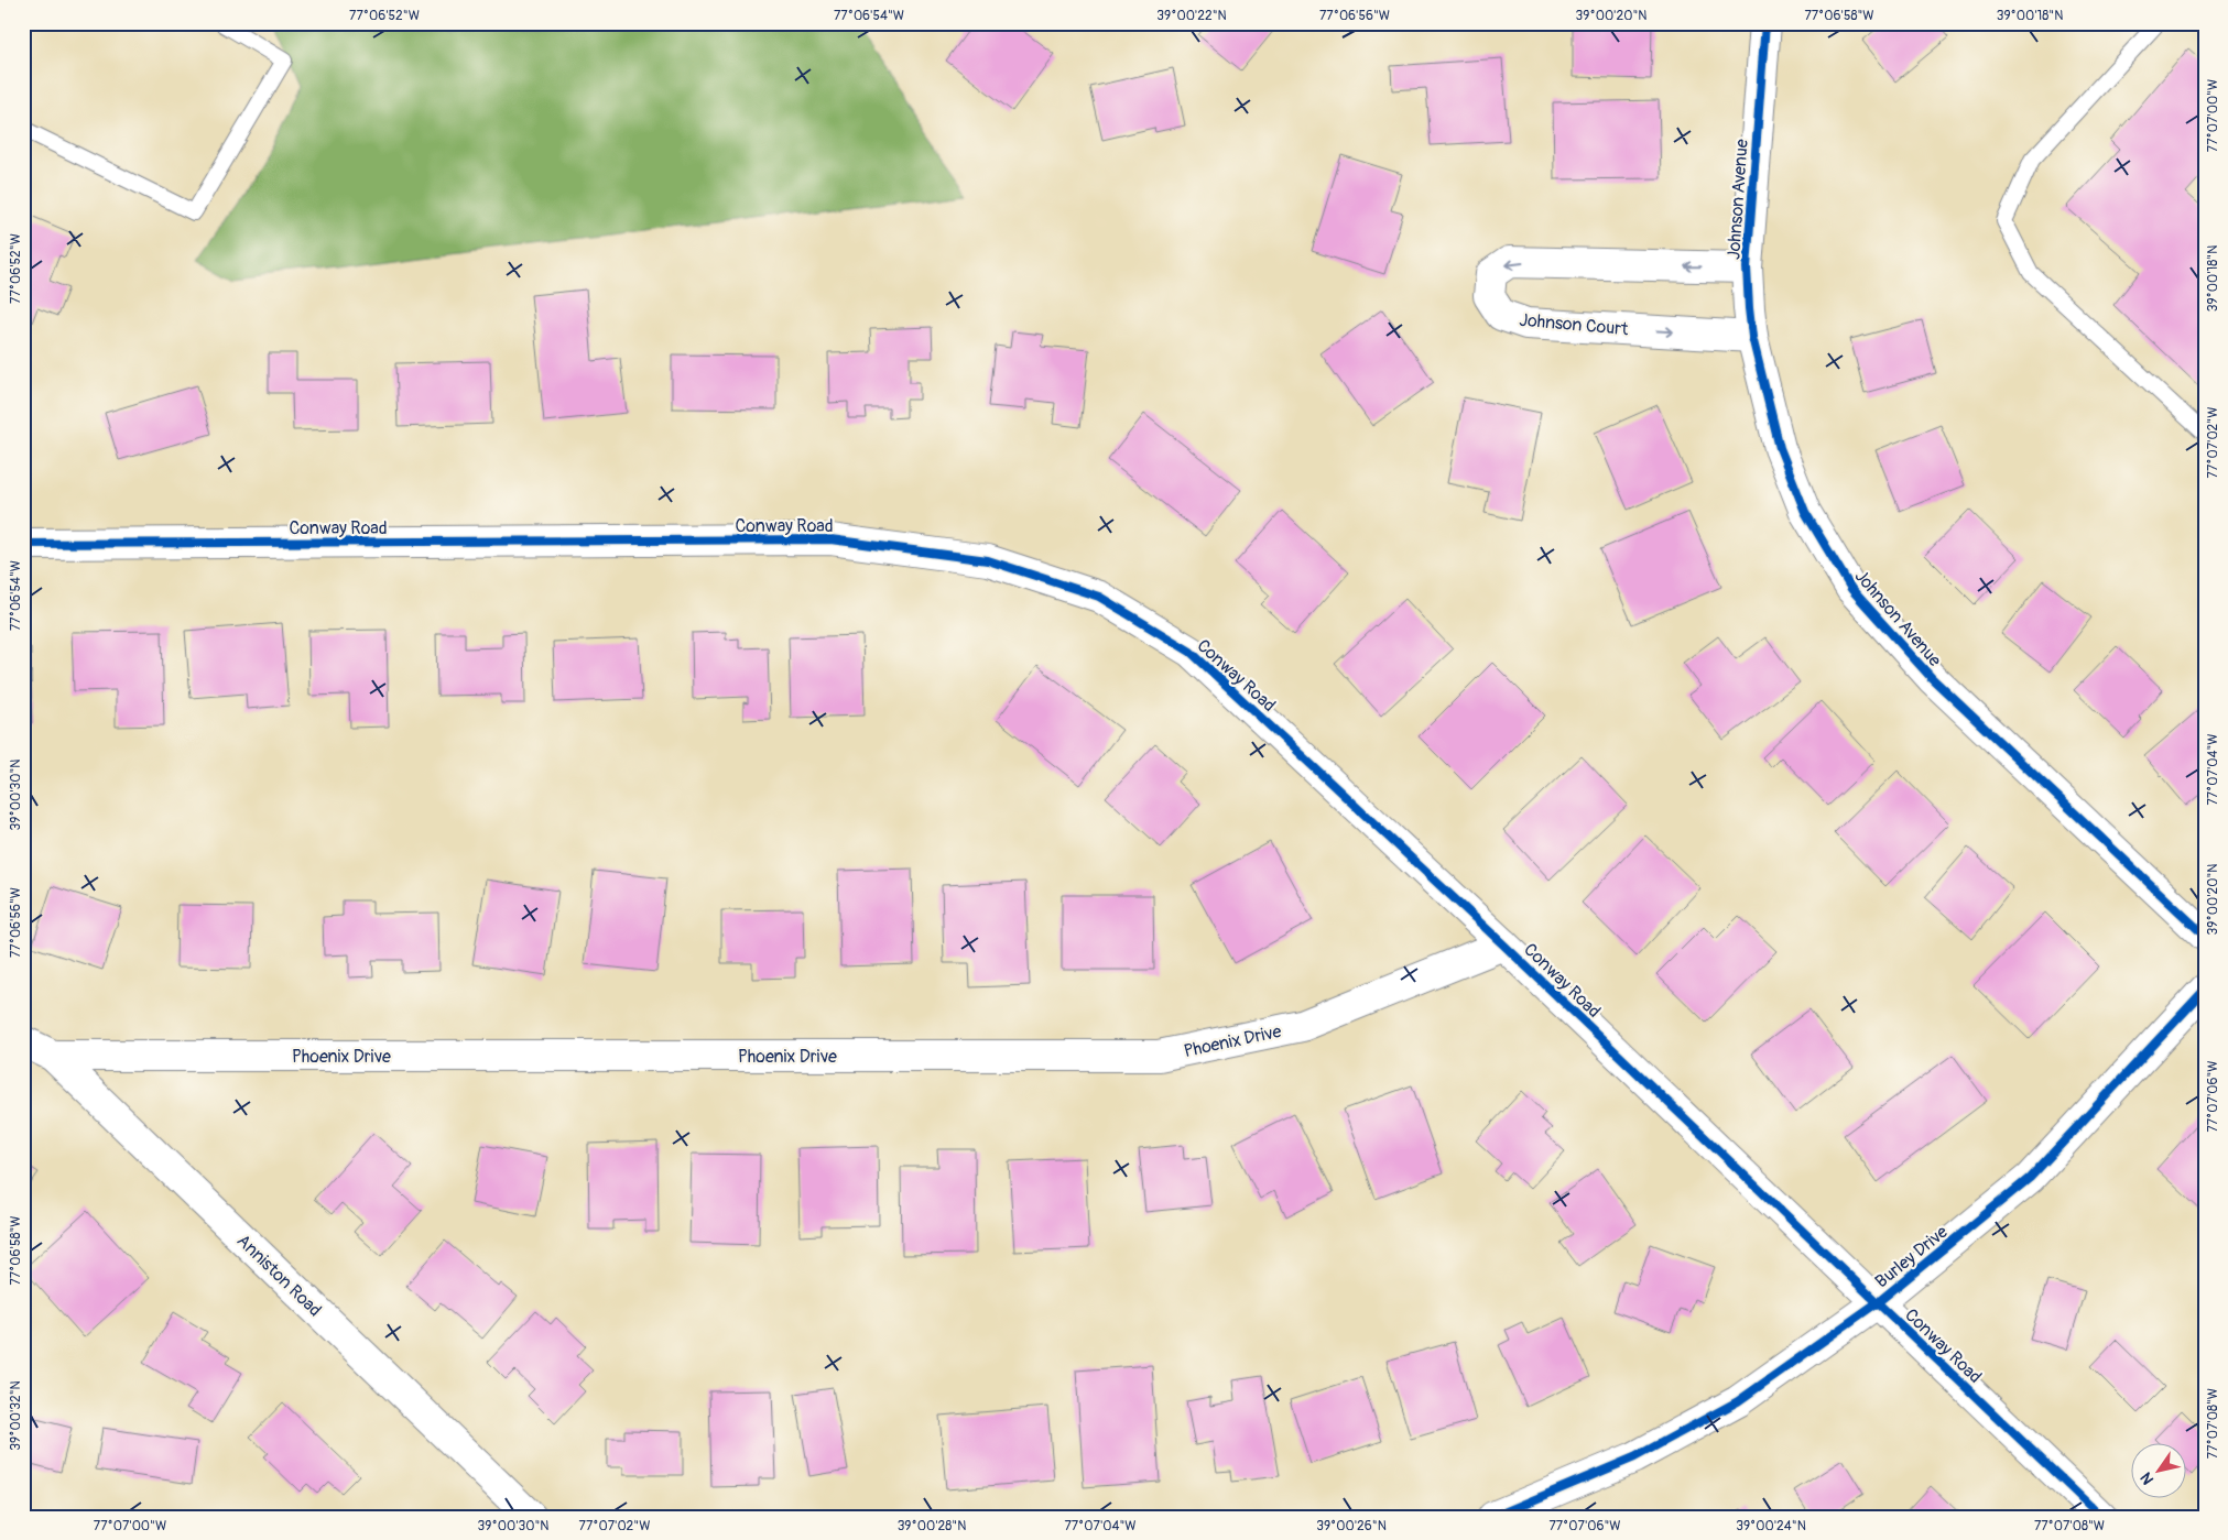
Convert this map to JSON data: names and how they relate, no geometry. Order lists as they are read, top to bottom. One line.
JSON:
{"streets":{"street":["Johnson Avenue","Johnson Court","Conway Road","Phoenix Drive","Burley Drive","Anniston Road"]},"crossings":[["Johnson Avenue","Johnson Court"],["Conway Road","Phoenix Drive"],["Conway Road","Burley Drive"],["Phoenix Drive","Anniston Road"]],"north":"bottom left","coordinates":["77°06'52\"W","77°06'54\"W","39°00'22\"N","77°06'56\"W","39°00'20\"N","77°06'58\"W","39°00'18\"N","77°07'00\"W","77°07'02\"W","77°07'04\"W","39°00'30\"N","77°07'06\"W","39°00'32\"N","77°07'08\"W","39°00'28\"N","39°00'26\"N","39°00'24\"N"]}
